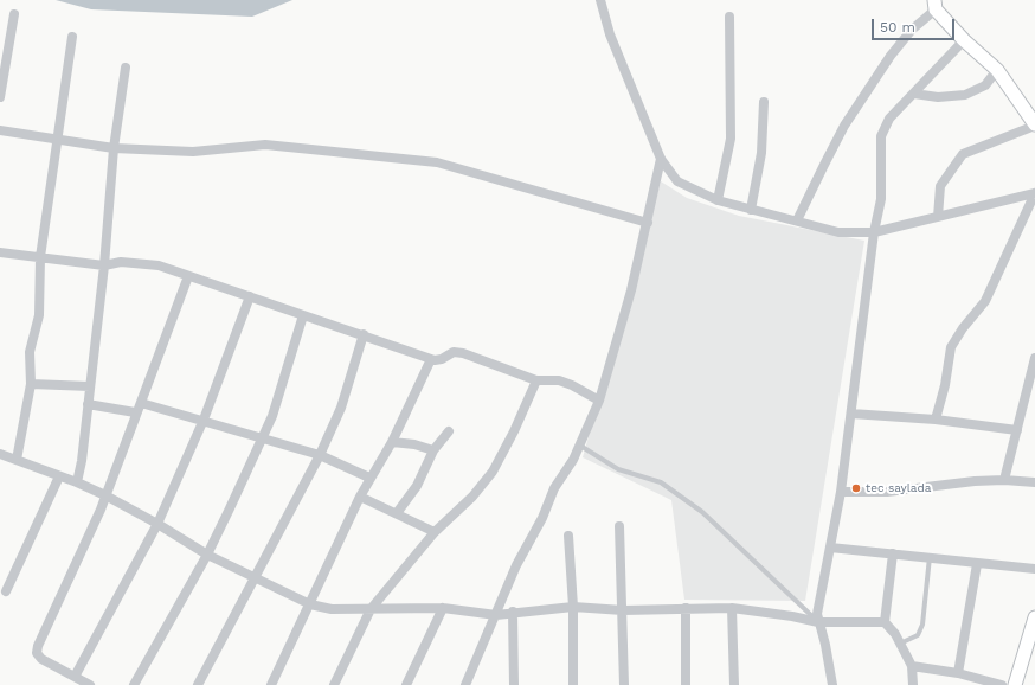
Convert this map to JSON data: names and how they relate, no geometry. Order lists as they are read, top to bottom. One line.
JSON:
{"places":["tec saylada"],"scale_bar":"50 m"}
